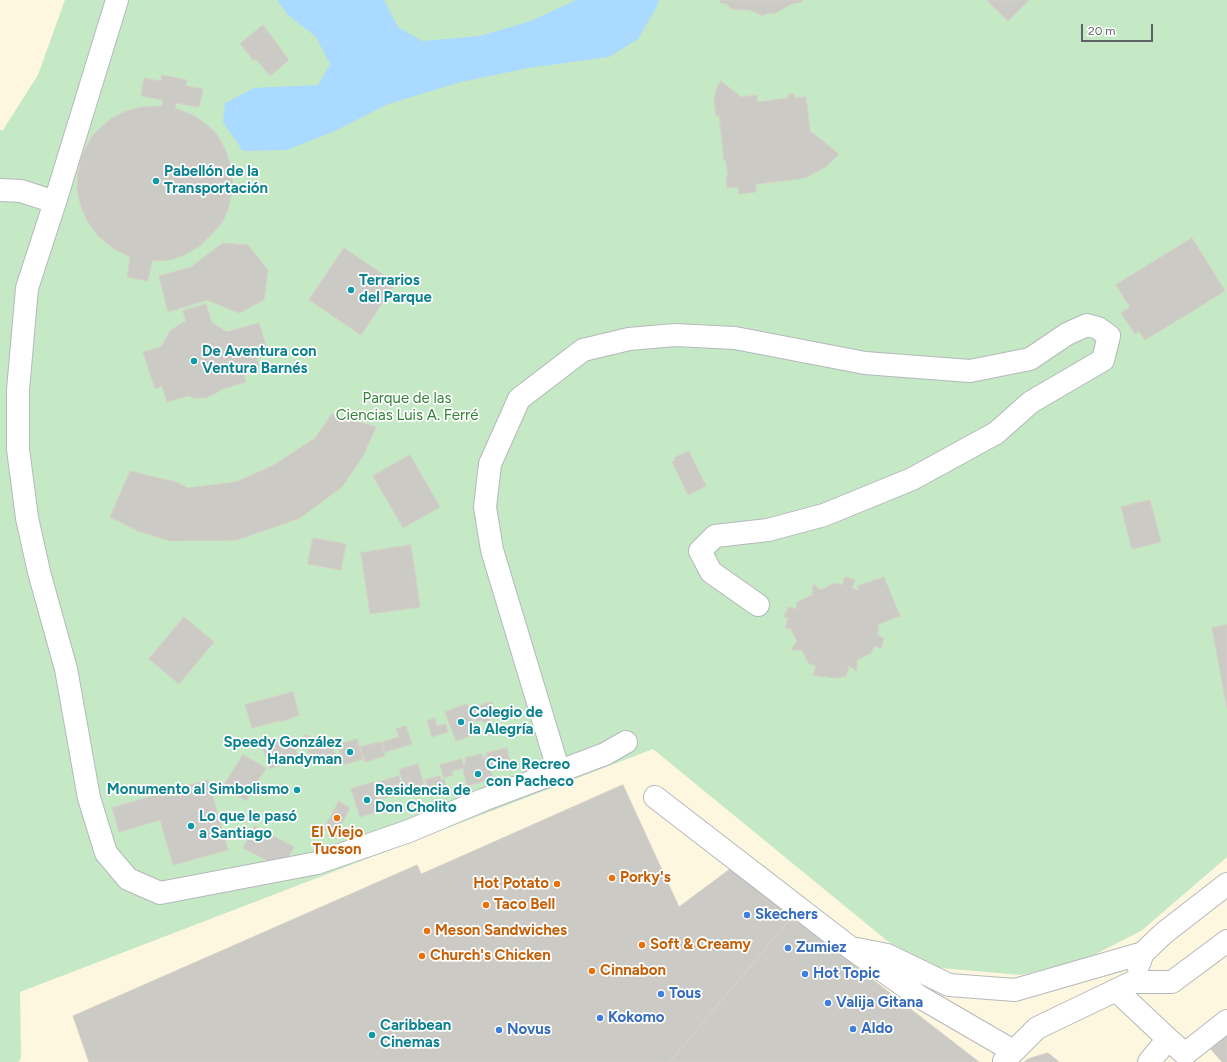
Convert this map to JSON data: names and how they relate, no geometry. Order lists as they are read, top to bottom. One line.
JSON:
{"parks":["Parque de las Ciencias Luis A. Ferré"],"places":["Pabellón de la Transportación","Terrarios del Parque","De Aventura con Ventura Barnés","Colegio de la Alegría","Speedy González Handyman","Cine Recreo con Pacheco","Monumento al Simbolismo","Residencia de Don Cholito","El Viejo Tucson","Lo que le pasó a Santiago","Porky's","Hot Potato","Taco Bell","Skechers","Meson Sandwiches","Soft & Creamy","Zumiez","Church's Chicken","Cinnabon","Hot Topic","Tous","Valija Gitana","Kokomo","Aldo","Novus","Caribbean Cinemas"],"scale_bar":"20 m"}
